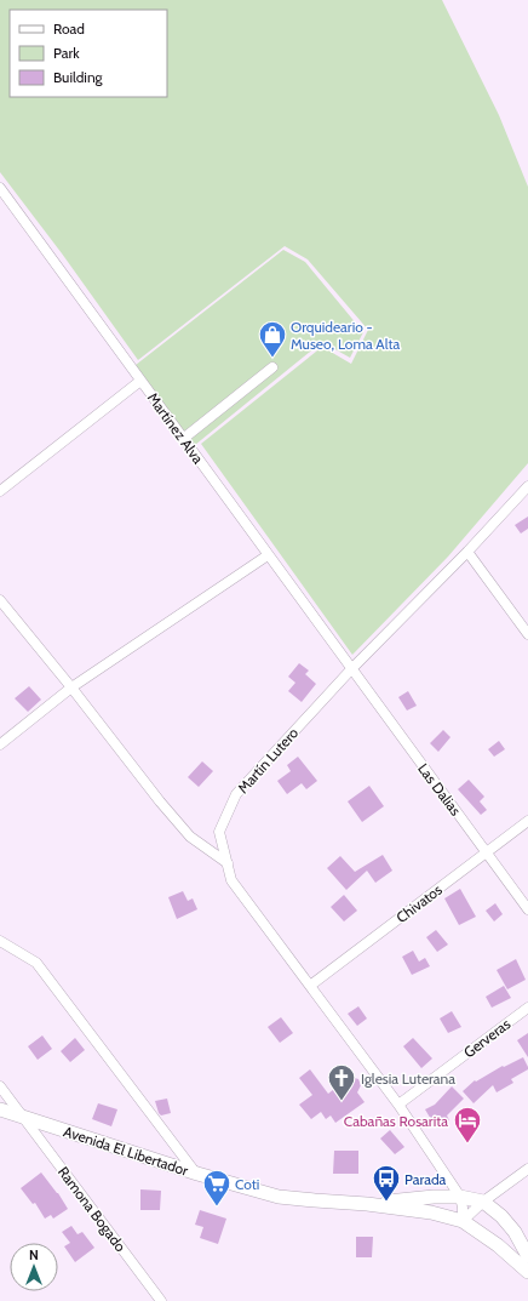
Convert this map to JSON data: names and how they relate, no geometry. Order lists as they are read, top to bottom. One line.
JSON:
{"streets":{"main road":["Avenida El Libertador"],"street":["Martínez Alva","Martín Lutero","Las Dalias","Chivatos","Gerveras","Ramona Bogado"]},"crossings":[["Martínez Alva","Martín Lutero"],["Martínez Alva","Las Dalias"],["Martín Lutero","Las Dalias"],["Martín Lutero","Chivatos"],["Martín Lutero","Gerveras"],["Martín Lutero","Avenida El Libertador"],["Las Dalias","Chivatos"],["Avenida El Libertador","Ramona Bogado"]],"places":{"shop":["Orquideario - Museo, Loma Alta"],"church":["Iglesia Luterana"],"hotel":["Cabañas Rosarita"],"bus stop":["Parada"],"supermarket":["Coti"]},"legend":["Road","Park","Building"],"north":"top"}
